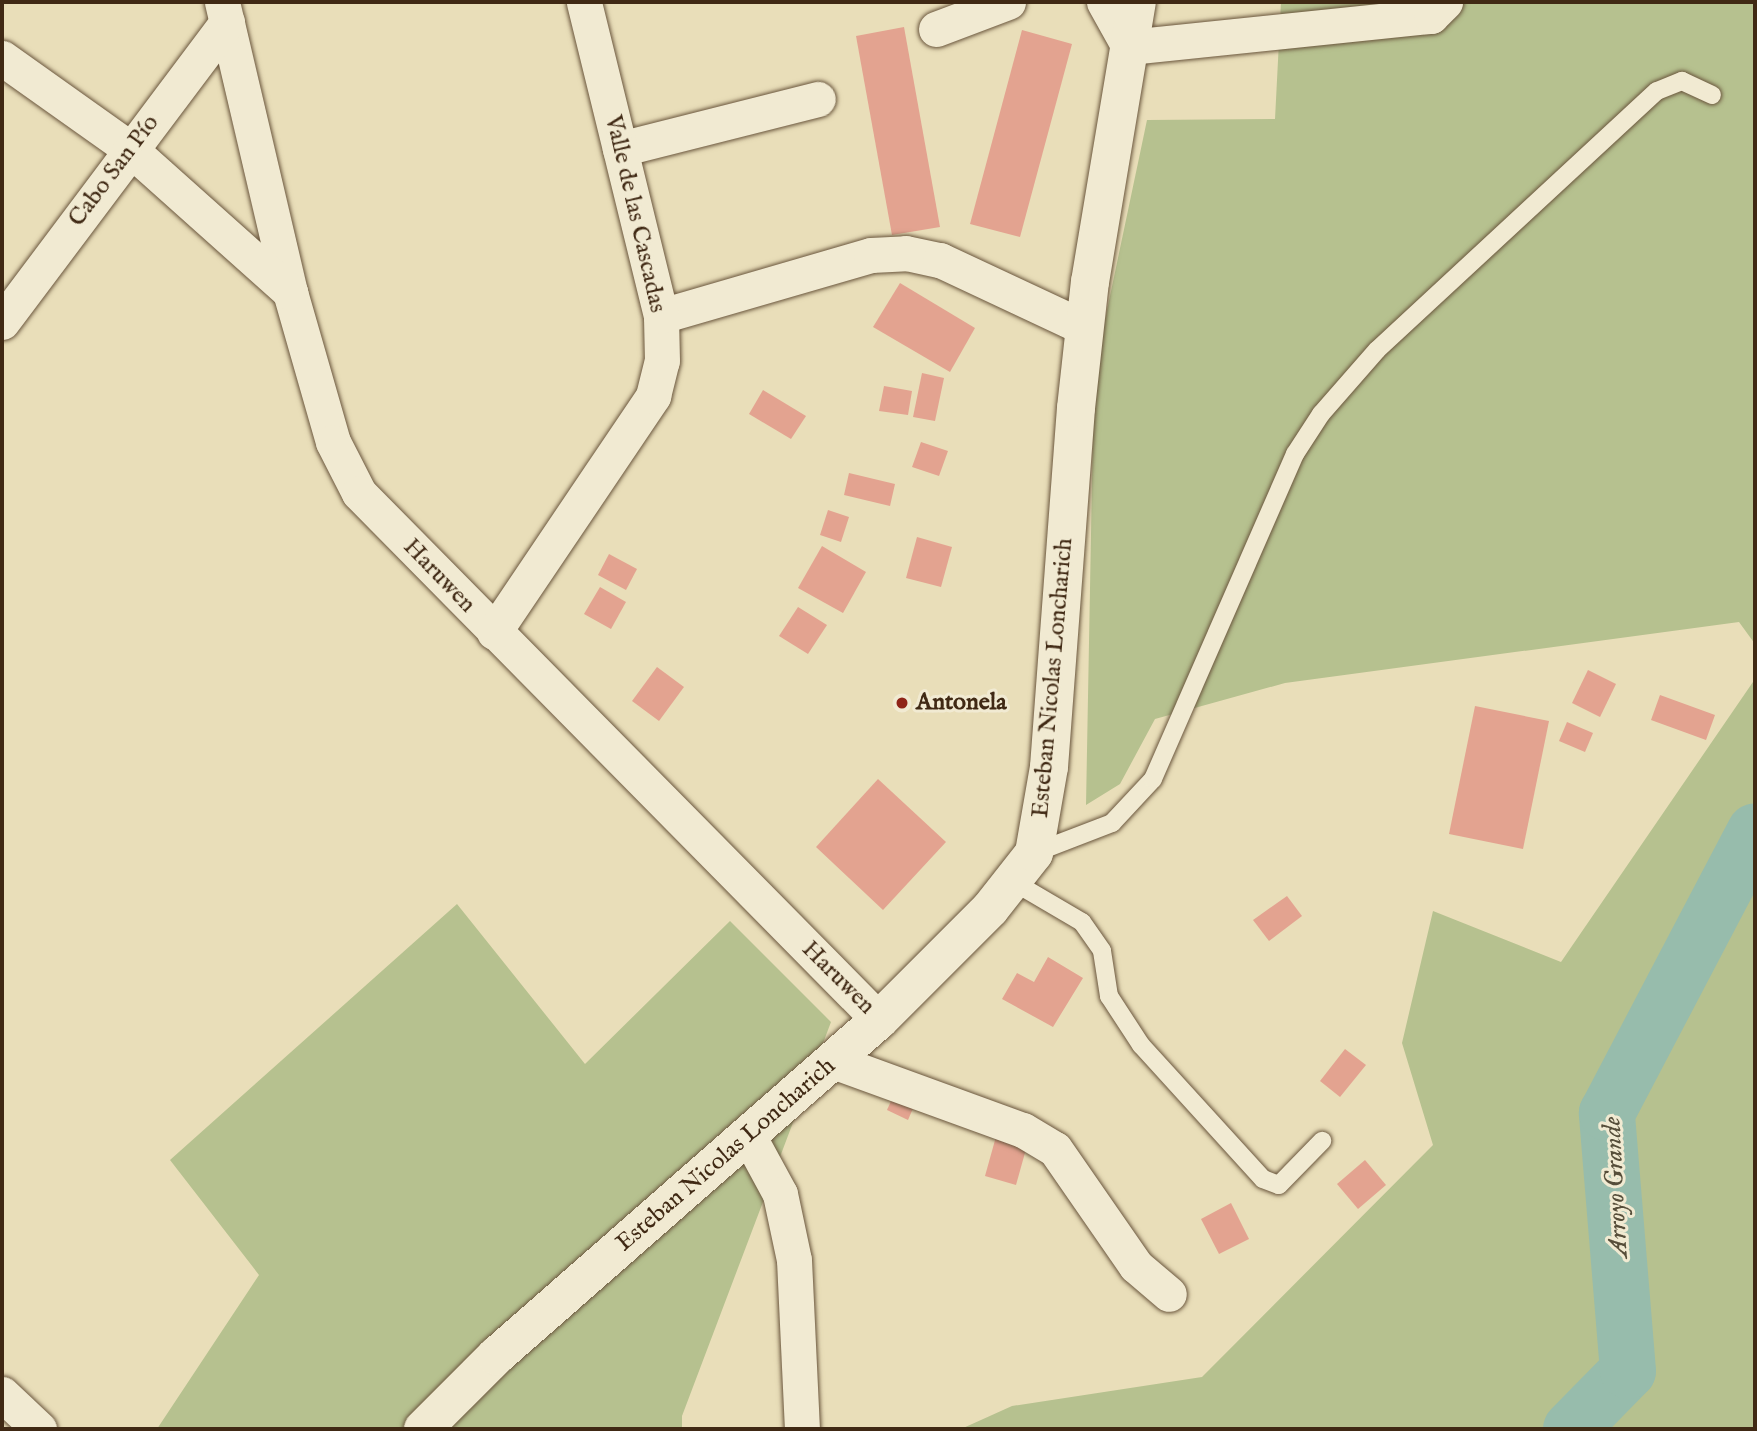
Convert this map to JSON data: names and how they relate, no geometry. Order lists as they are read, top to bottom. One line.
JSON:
{"streets":{"street":["Cabo San Pío","Valle de las Cascadas","Haruwen","Esteban Nicolas Loncharich"]},"crossings":[["Cabo San Pío","Haruwen"],["Valle de las Cascadas","Haruwen"],["Haruwen","Esteban Nicolas Loncharich"]],"water":["Arroyo Grande"],"places":["Antonela"]}
